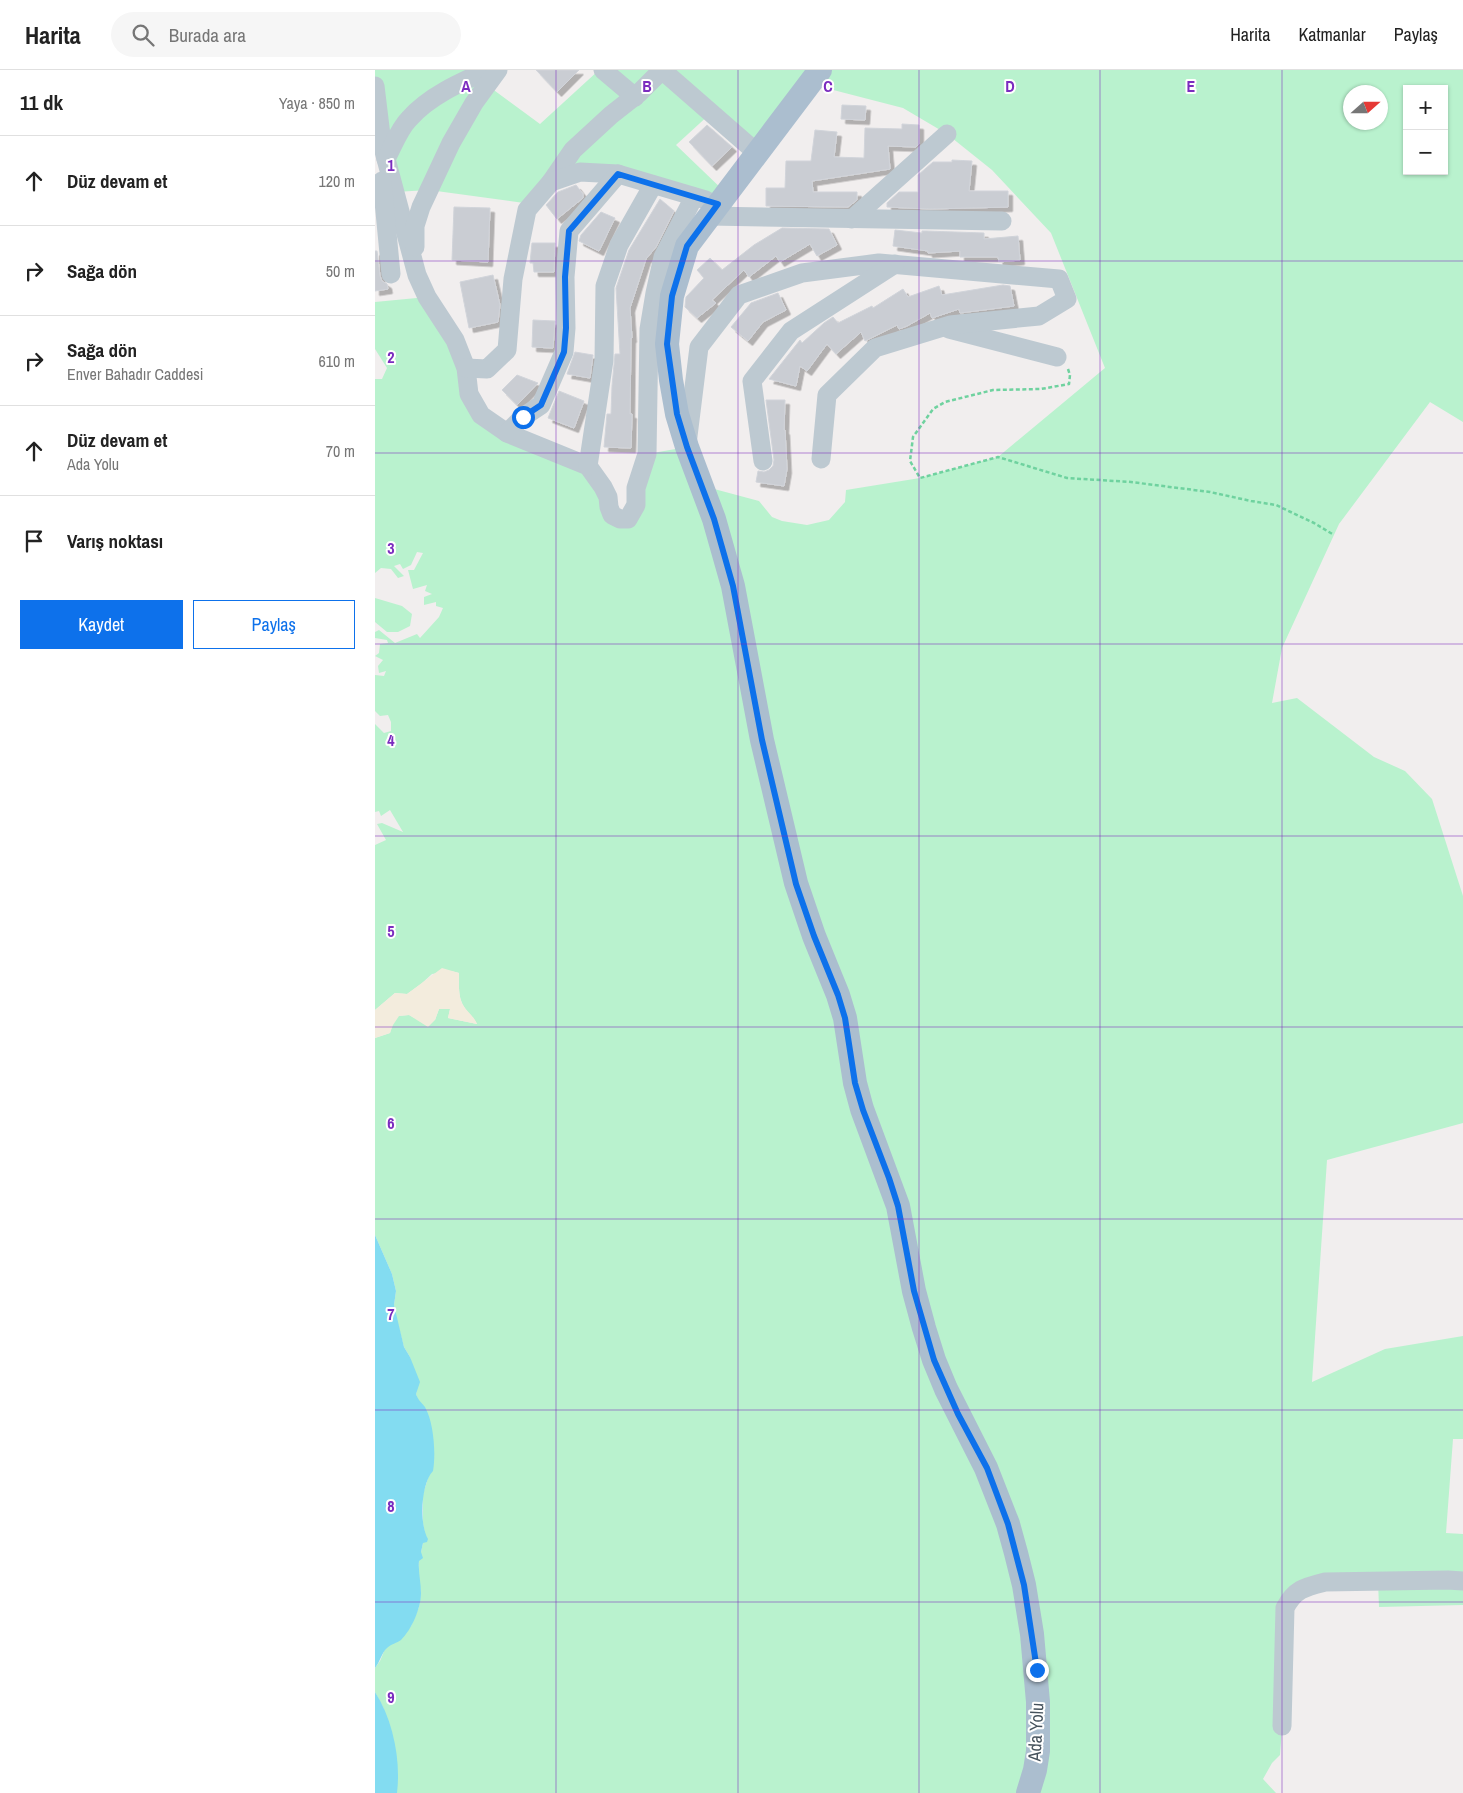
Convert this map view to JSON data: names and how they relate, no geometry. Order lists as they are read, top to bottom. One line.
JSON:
{"streets":{"main road":["Ada Yolu"]},"north":"right","page":{"header":"Harita","search":"Burada ara","nav":["Harita","Katmanlar","Paylaş"],"heading":["11 dk","Yaya · 850 m"],"map_buttons":["+","−"],"list":[["Düz devam et","120 m"],["Sağa dön","50 m"],["Sağa dön","Enver Bahadır Caddesi","610 m"],["Düz devam et","Ada Yolu","70 m"],"Varış noktası"],"buttons":["Kaydet","Paylaş"]},"grid":{"columns":["A","B","C","D","E"],"rows":["1","2","3","4","5","6","7","8","9"]}}
